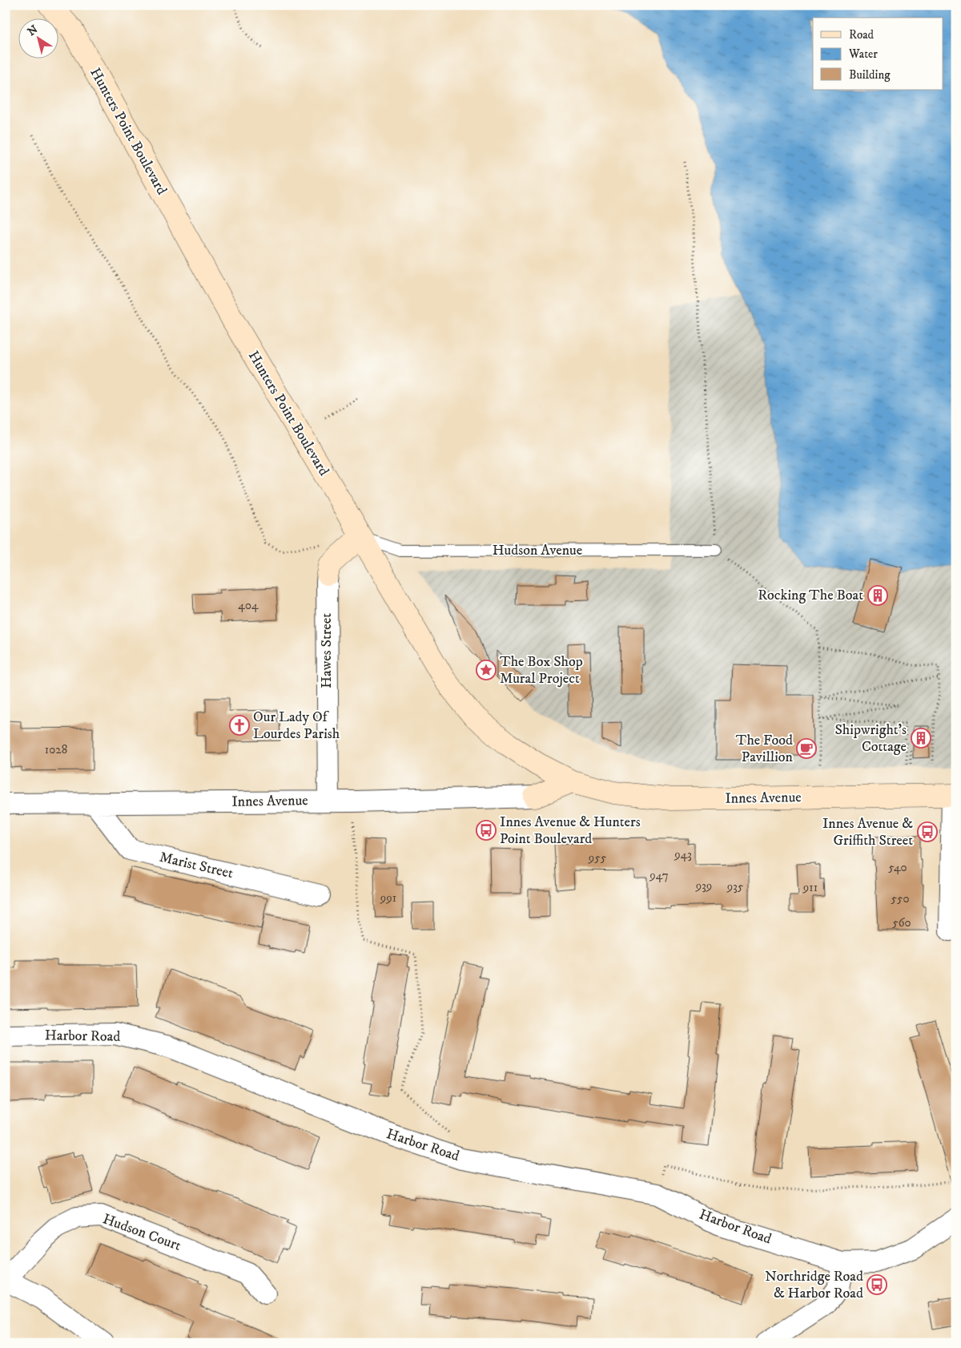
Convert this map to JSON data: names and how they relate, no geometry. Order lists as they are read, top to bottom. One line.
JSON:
{"streets":{"main road":["Hunters Point Boulevard","Innes Avenue"],"street":["Hawes Street","Marist Street","Harbor Road","Hudson Court"],"lane":["Hudson Avenue"]},"crossings":[["Hunters Point Boulevard","Hudson Avenue"],["Hunters Point Boulevard","Innes Avenue"],["Hawes Street","Innes Avenue"],["Innes Avenue","Marist Street"]],"places":{"building":["Rocking The Boat","Shipwright’s Cottage"],"place":["The Box Shop Mural Project"],"church":["Our Lady Of Lourdes Parish"],"cafe":["The Food Pavillion"],"bus stop":["Innes Avenue & Hunters Point Boulevard","Innes Avenue & Griffith Street","Northridge Road & Harbor Road"]},"house_numbers":["404","1028","943","955","540","947","939","935","911","991","550","560"],"legend":["Road","Water","Building"],"north":"top left"}
